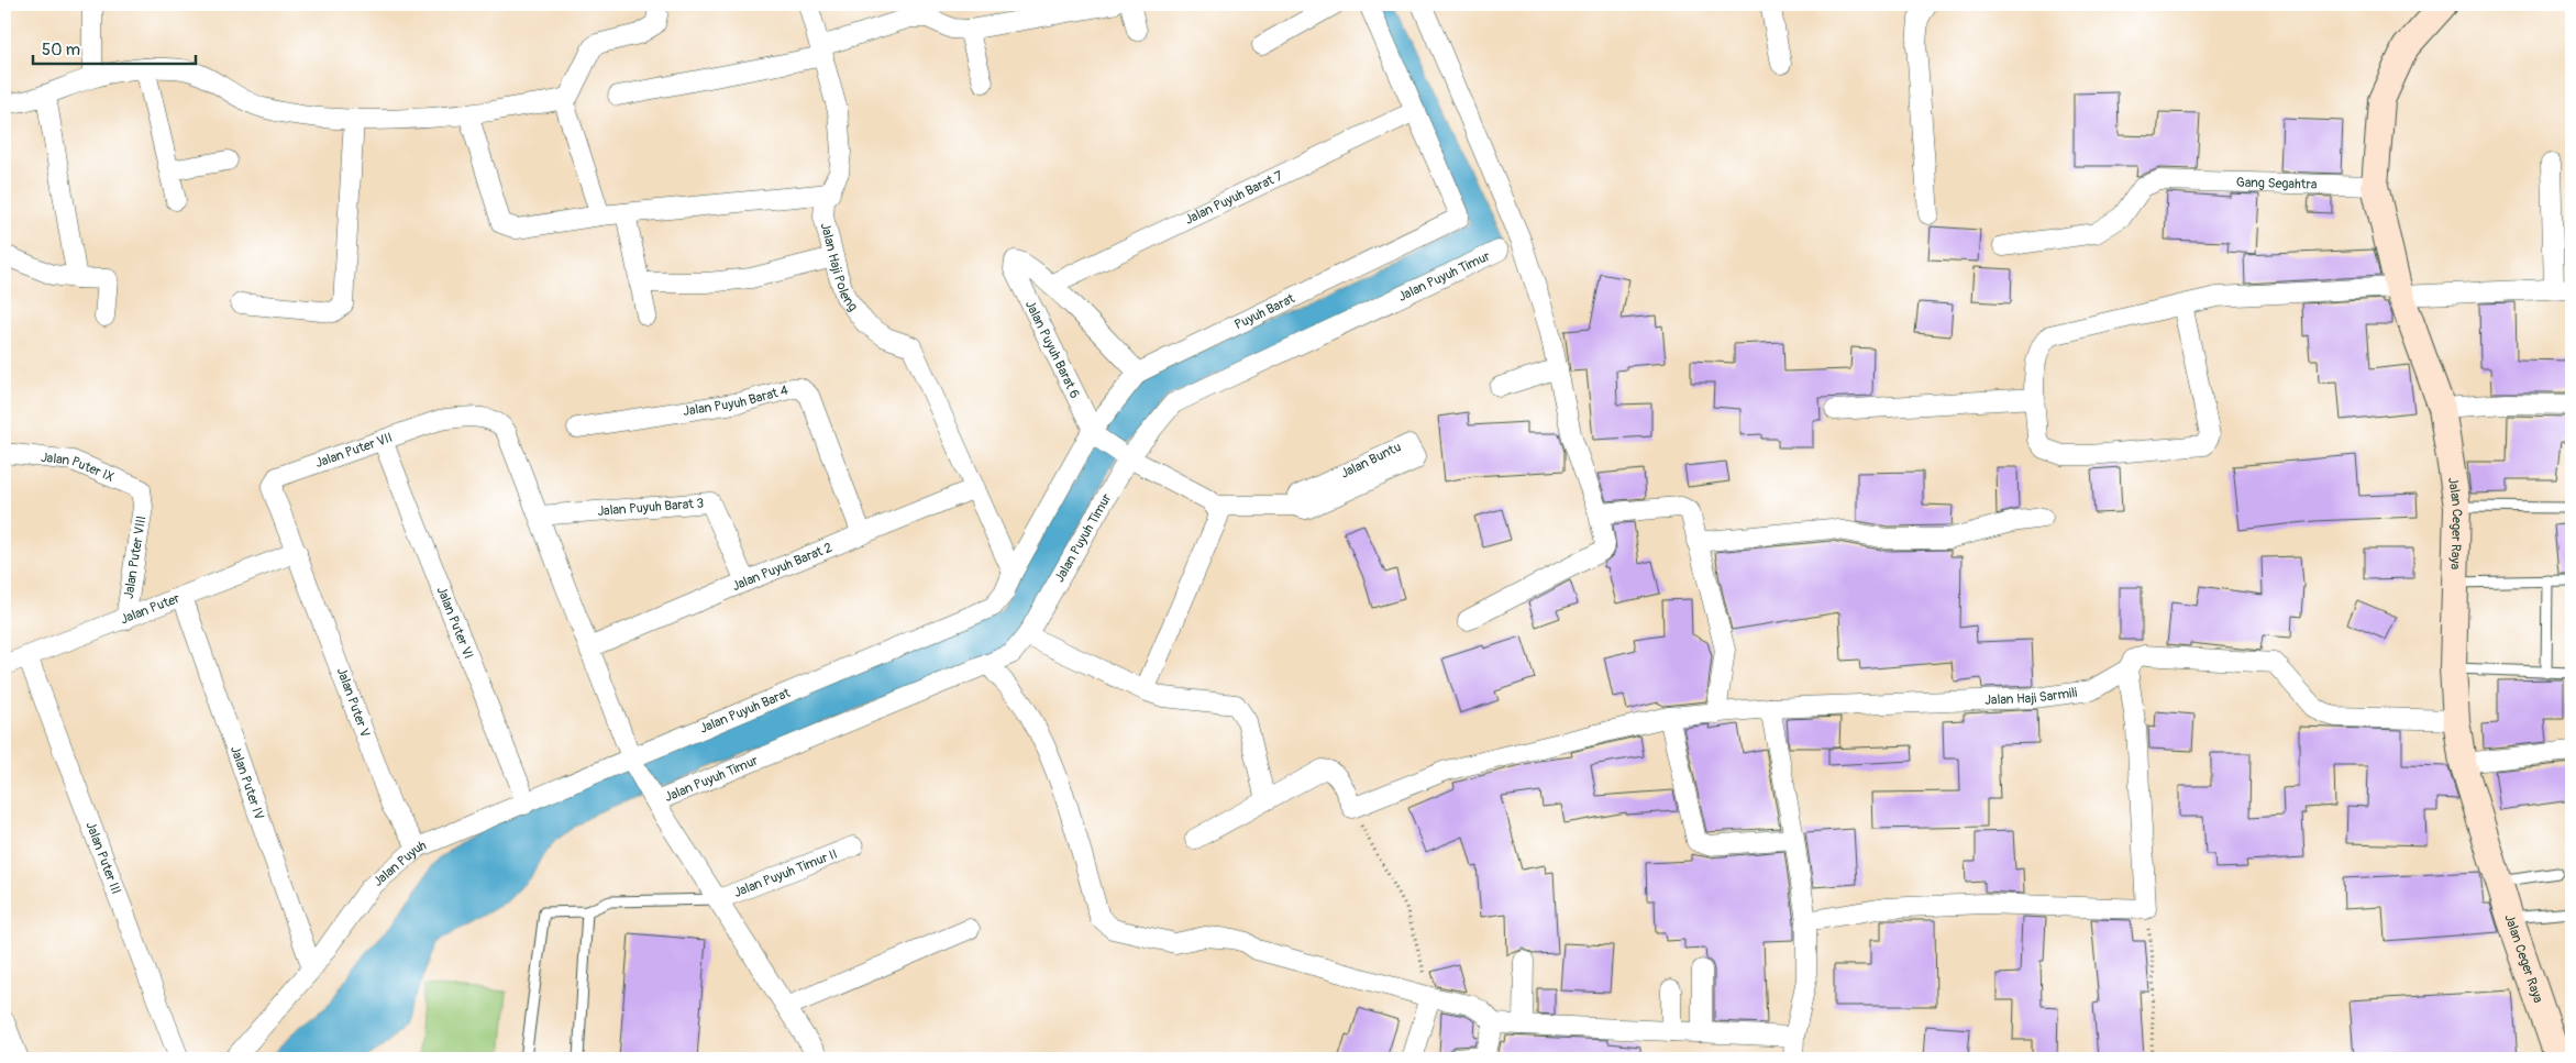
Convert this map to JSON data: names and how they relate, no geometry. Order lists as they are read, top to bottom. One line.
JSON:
{"streets":{"main road":["Jalan Ceger Raya"],"street":["Gang Segahtra","Jalan Puyuh Barat 7","Jalan Haji Poleng","Jalan Puyuh Timur","Puyuh Barat","Jalan Puyuh Barat 6","Jalan Puyuh Barat 4","Jalan Puter VII","Jalan Buntu","Jalan Puter IX","Jalan Puyuh Barat 3","Jalan Puter VIII","Jalan Puyuh Barat 2","Jalan Puter","Jalan Puter VI","Jalan Haji Sarmili","Jalan Puter V","Jalan Puyuh Barat","Jalan Puter IV","Jalan Puter III","Jalan Puyuh","Jalan Puyuh Timur II"]},"crossings":[["Gang Segahtra","Jalan Ceger Raya"],["Jalan Puyuh Barat 7","Puyuh Barat"],["Jalan Puyuh Barat 7","Jalan Puyuh Barat 6"],["Jalan Haji Poleng","Jalan Puyuh Barat 2"],["Jalan Haji Poleng","Jalan Puyuh Barat"],["Puyuh Barat","Jalan Puyuh Barat 6"],["Puyuh Barat","Jalan Puyuh Barat"],["Jalan Puyuh Barat 6","Jalan Puyuh Barat"],["Jalan Puyuh Barat 4","Jalan Puyuh Barat 2"],["Jalan Puter VII","Jalan Puyuh Barat 3"],["Jalan Puter VII","Jalan Puter"],["Jalan Puter VII","Jalan Puter VI"],["Jalan Puter VII","Jalan Puter V"],["Jalan Puter IX","Jalan Puter VIII"],["Jalan Puyuh Barat 3","Jalan Puyuh Barat 2"],["Jalan Ceger Raya","Jalan Haji Sarmili"],["Jalan Puter VIII","Jalan Puter"],["Jalan Puter","Jalan Puter V"],["Jalan Puter","Jalan Puter IV"],["Jalan Puter","Jalan Puter III"],["Jalan Puter VI","Jalan Puyuh"],["Jalan Puter V","Jalan Puyuh"],["Jalan Puyuh Barat","Jalan Puyuh"],["Jalan Puter IV","Jalan Puyuh"]],"scale_bar":"50 m"}
